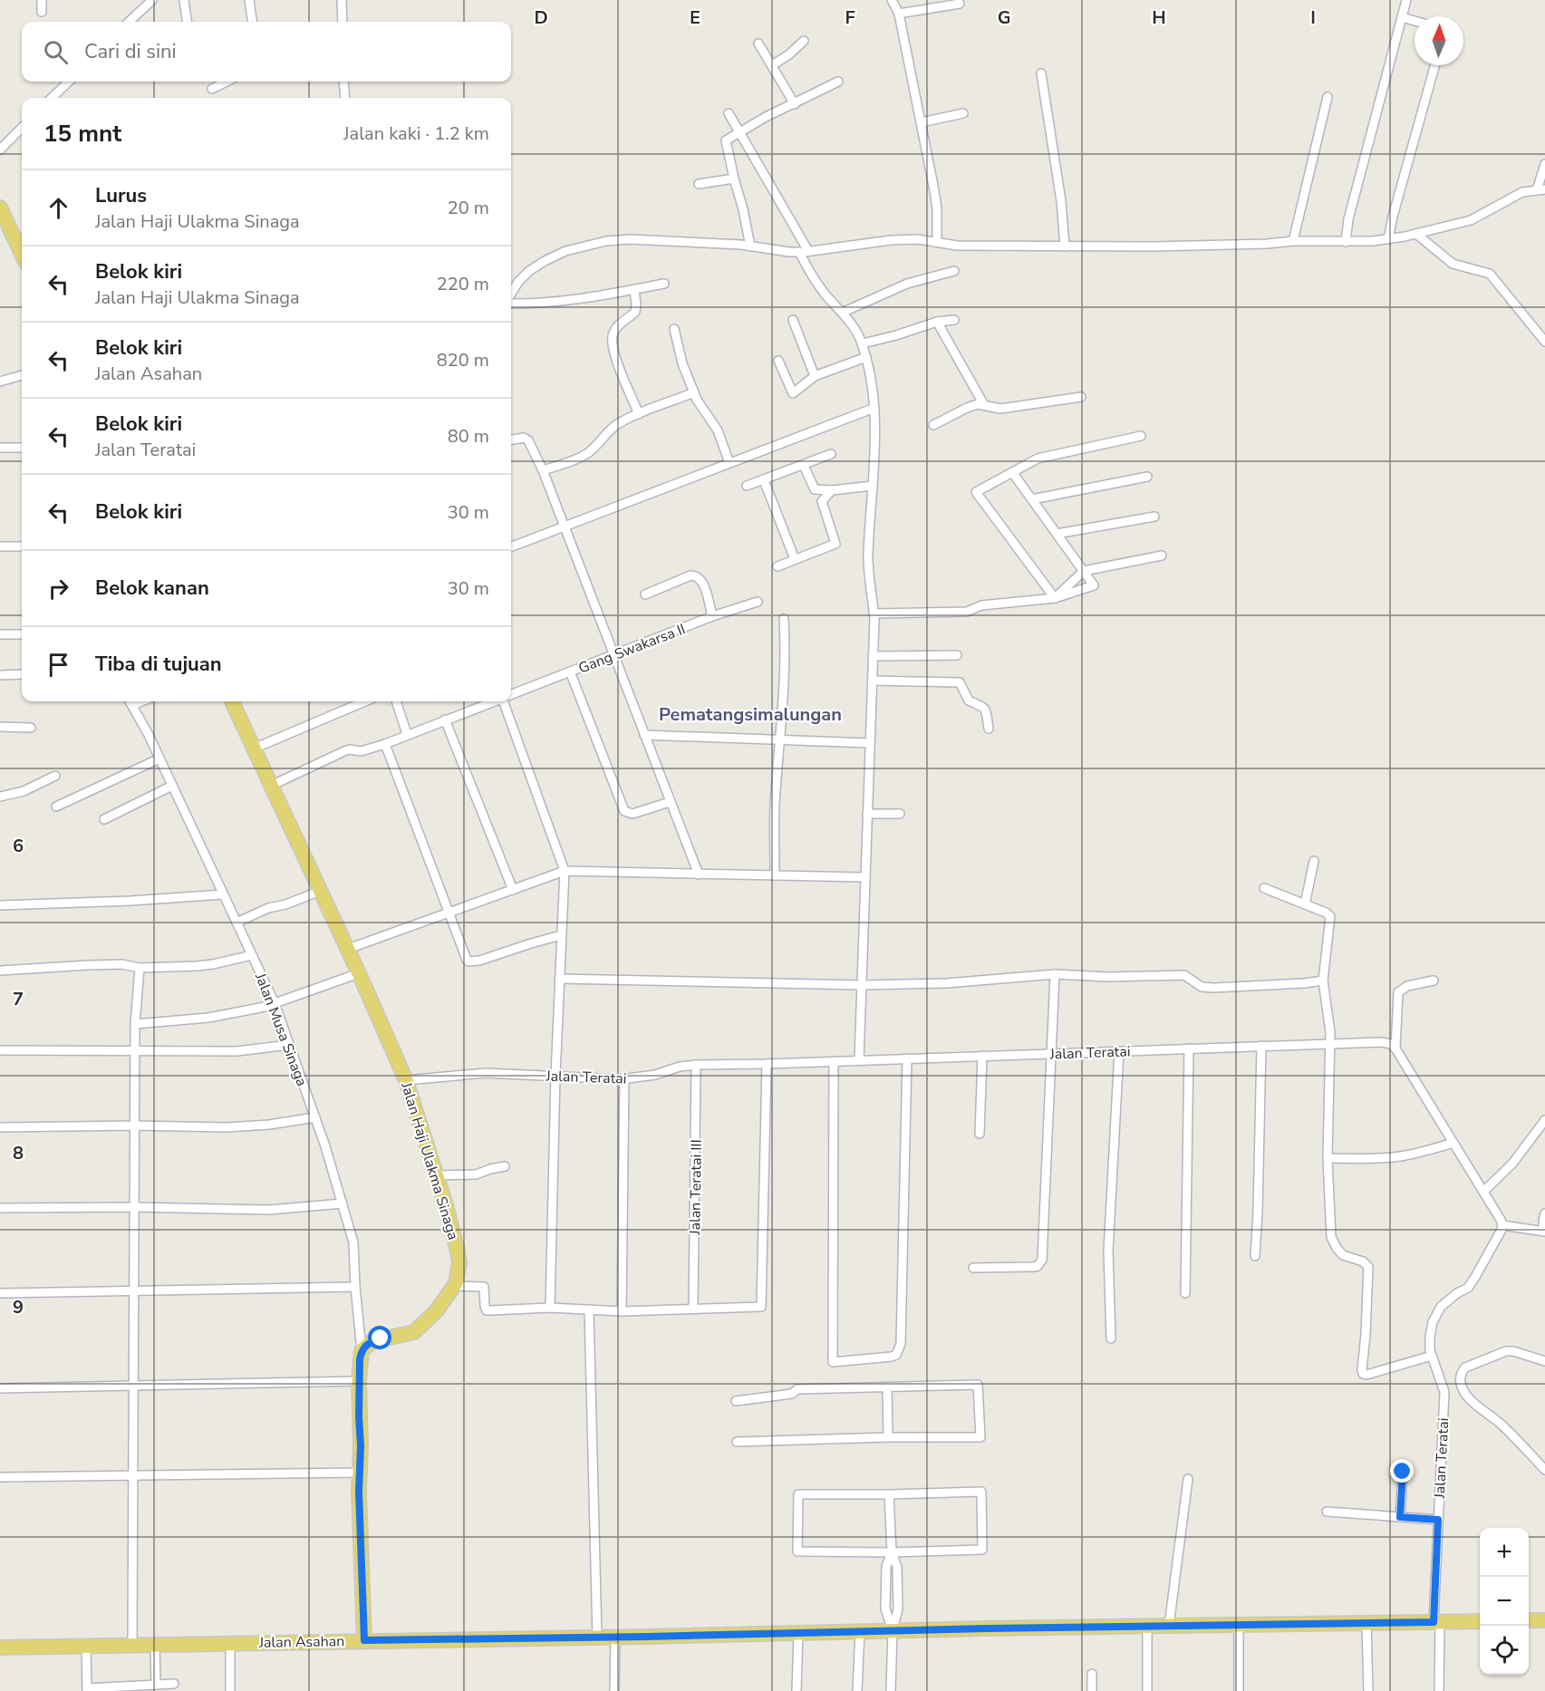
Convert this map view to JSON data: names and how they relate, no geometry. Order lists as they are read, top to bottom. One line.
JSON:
{"streets":{"main road":["Jalan Haji Ulakma Sinaga","Jalan Asahan"],"street":["Gang Swakarsa II","Jalan Musa Sinaga","Jalan Teratai","Jalan Teratai III"]},"crossings":[["Gang Swakarsa II","Jalan Haji Ulakma Sinaga"],["Jalan Musa Sinaga","Jalan Haji Ulakma Sinaga"],["Jalan Teratai","Jalan Haji Ulakma Sinaga"],["Jalan Teratai","Jalan Teratai III"],["Jalan Teratai","Jalan Asahan"]],"districts":["Pematangsimalungan"],"north":"top","page":{"search":"Cari di sini","heading":["15 mnt","Jalan kaki · 1.2 km"],"list":[["Lurus","Jalan Haji Ulakma Sinaga","20 m"],["Belok kiri","Jalan Haji Ulakma Sinaga","220 m"],["Belok kiri","Jalan Asahan","820 m"],["Belok kiri","Jalan Teratai","80 m"],["Belok kiri","30 m"],["Belok kanan","30 m"],"Tiba di tujuan"],"map_buttons":["+","−"]},"grid":{"columns":["D","E","F","G","H","I"],"rows":["6","7","8","9"]}}
